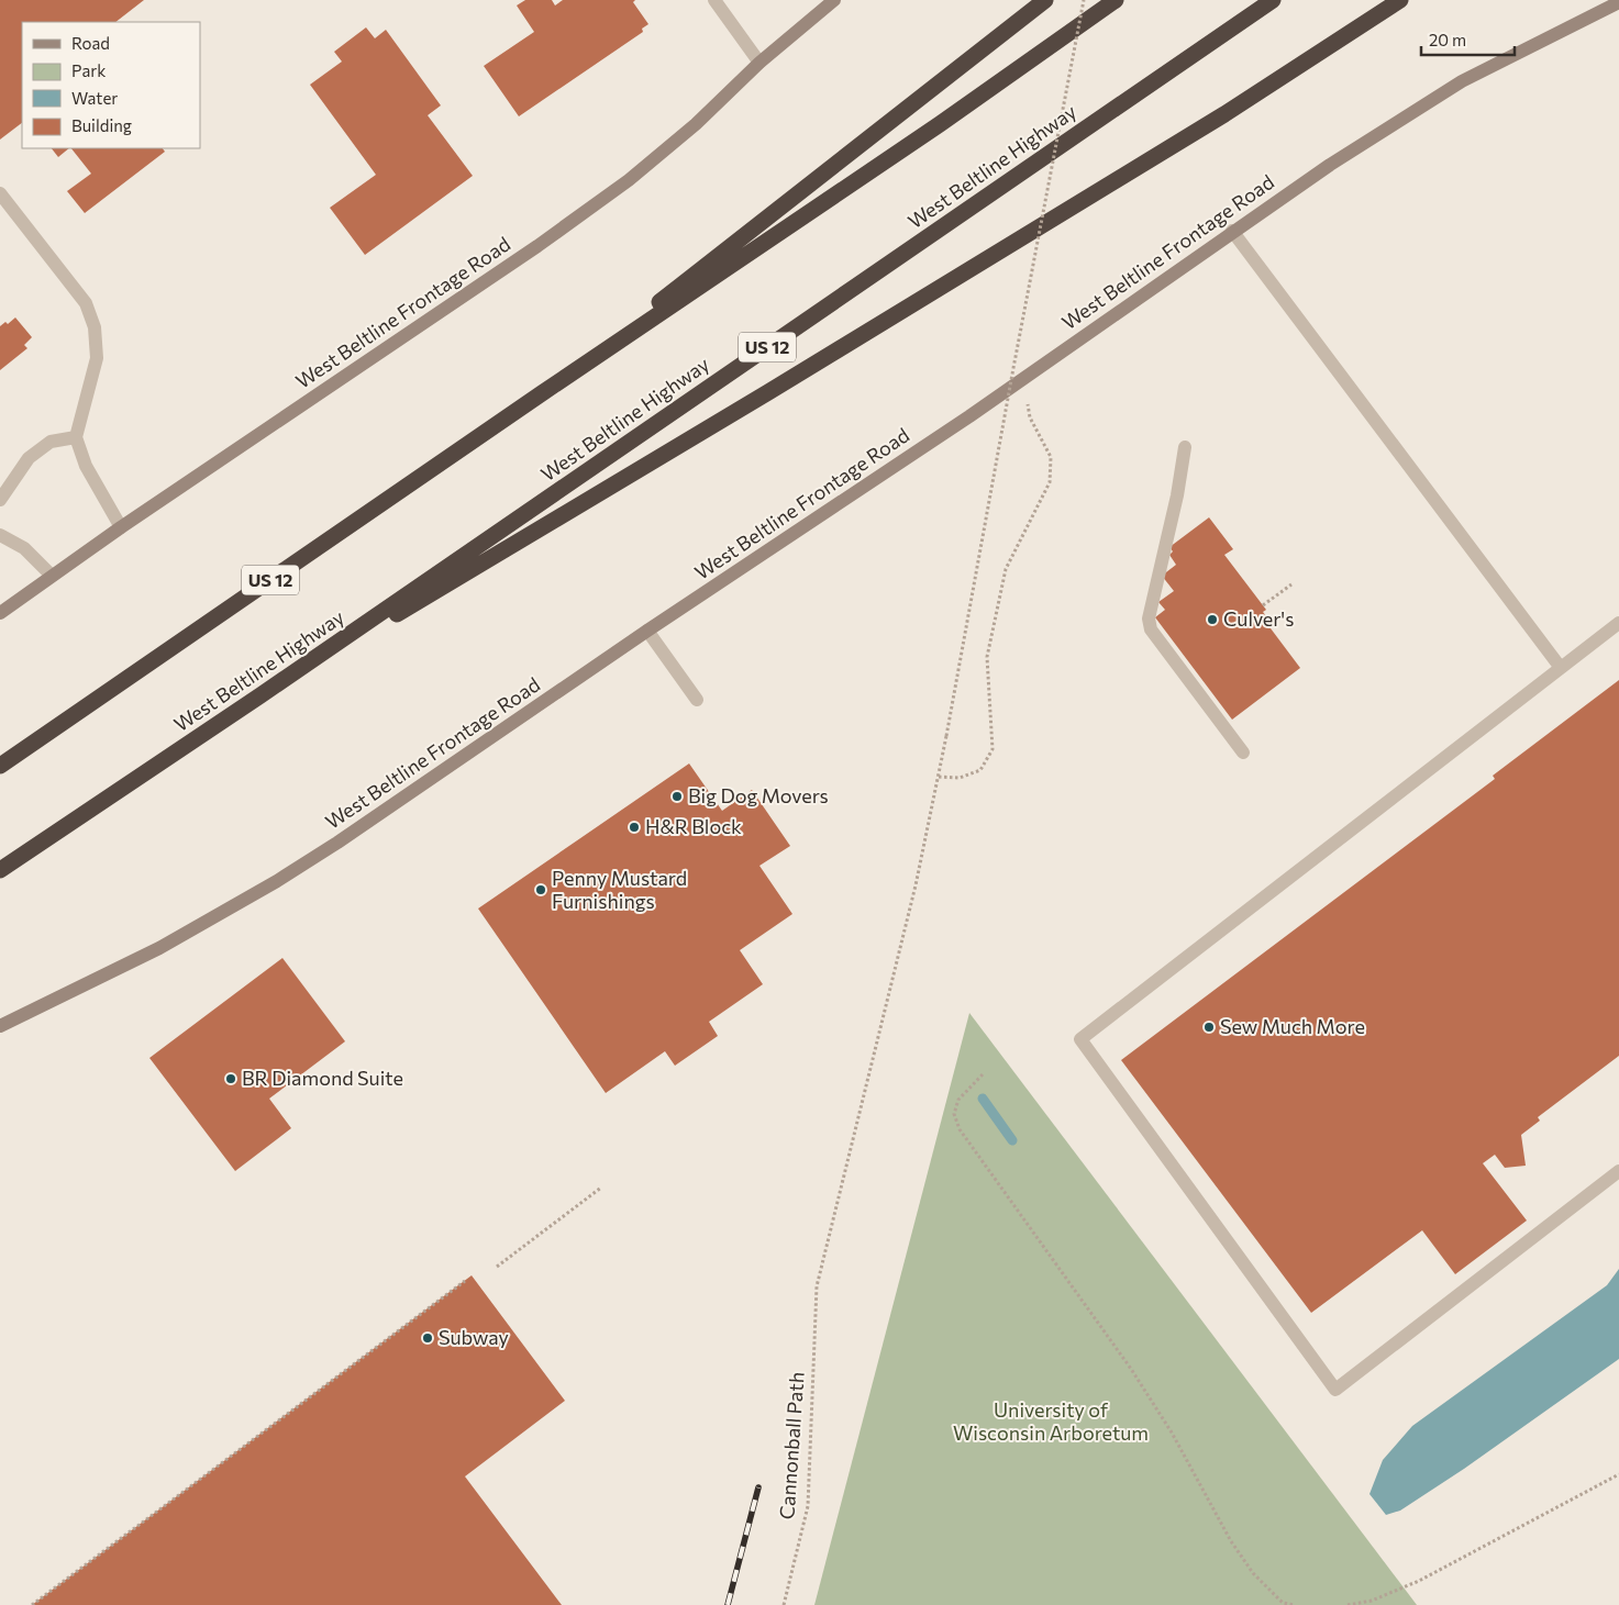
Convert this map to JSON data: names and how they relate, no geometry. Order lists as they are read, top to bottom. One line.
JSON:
{"streets":{"highway":["West Beltline Highway","US 12"],"street":["West Beltline Frontage Road"],"path":["Cannonball Path"]},"parks":["University of Wisconsin Arboretum"],"places":["Culver's","Big Dog Movers","H&R Block","Penny Mustard Furnishings","Sew Much More","BR Diamond Suite","Subway"],"legend":["Road","Park","Water","Building"],"scale_bar":"20 m"}
